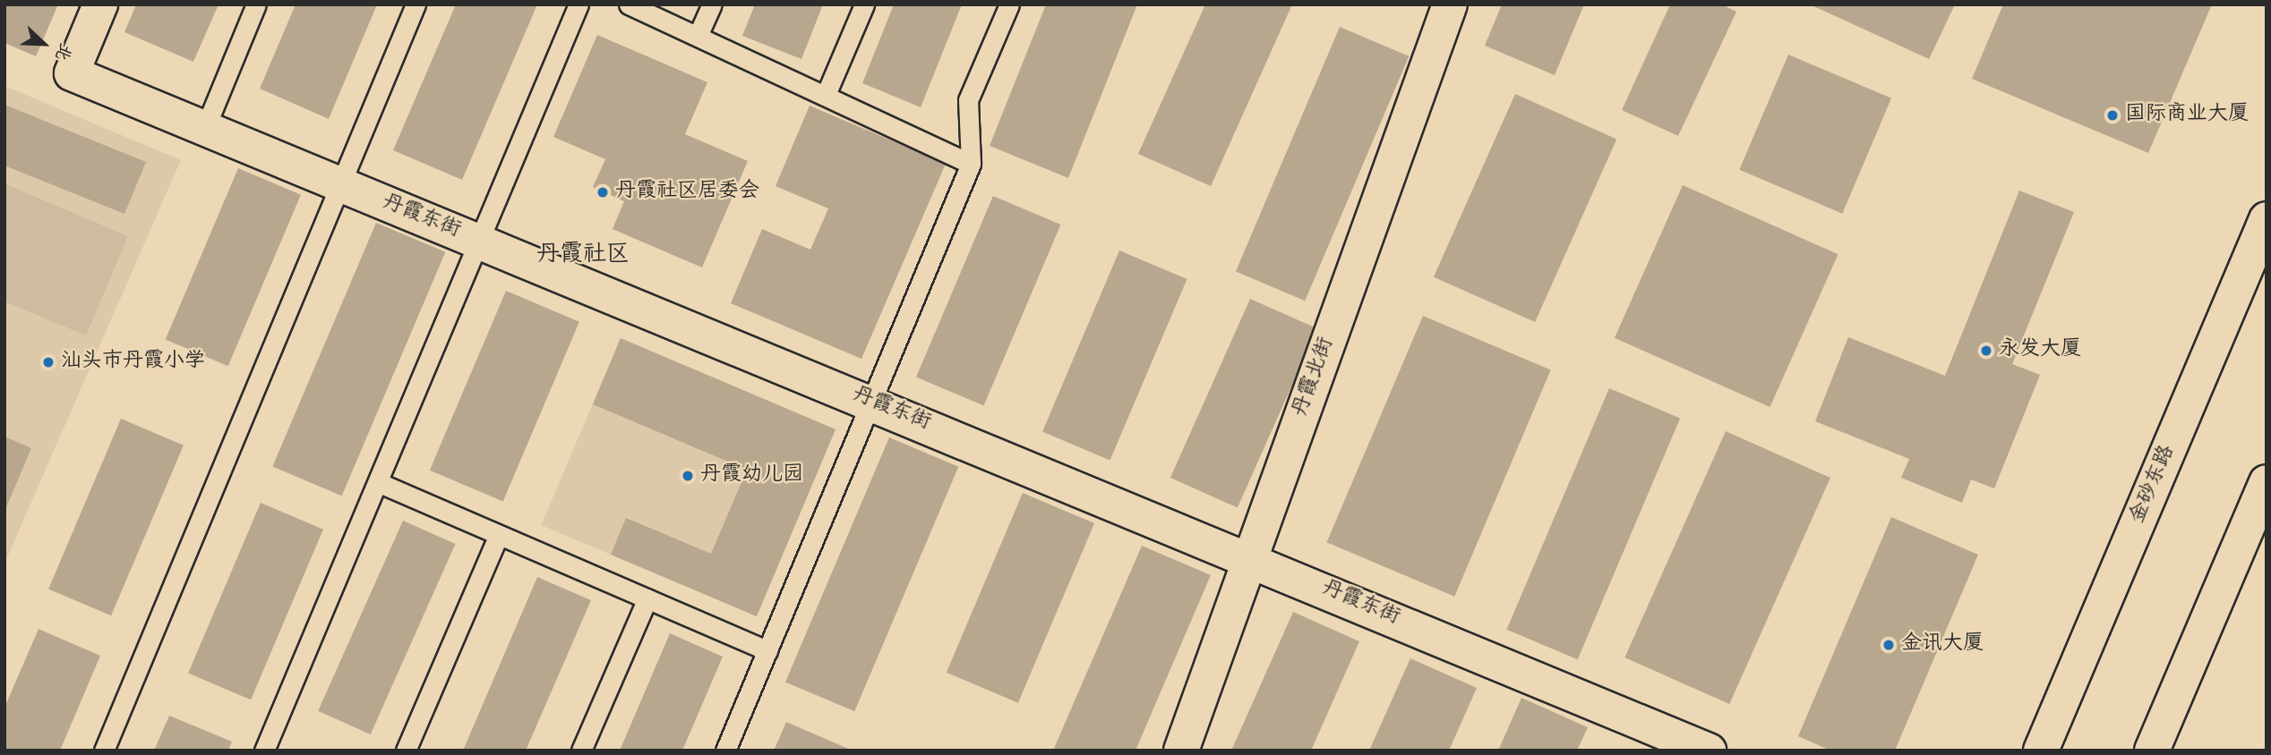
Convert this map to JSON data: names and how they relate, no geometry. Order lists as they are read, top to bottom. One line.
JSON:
{"streets":{"street":["丹霞东街","丹霞北街","金砂东路"]},"crossings":[["丹霞东街","丹霞北街"]],"districts":["丹霞社区"],"places":["国际商业大厦","丹霞社区居委会","永发大厦","汕头市丹霞小学","丹霞幼儿园","金讯大厦"],"north":"bottom right"}
